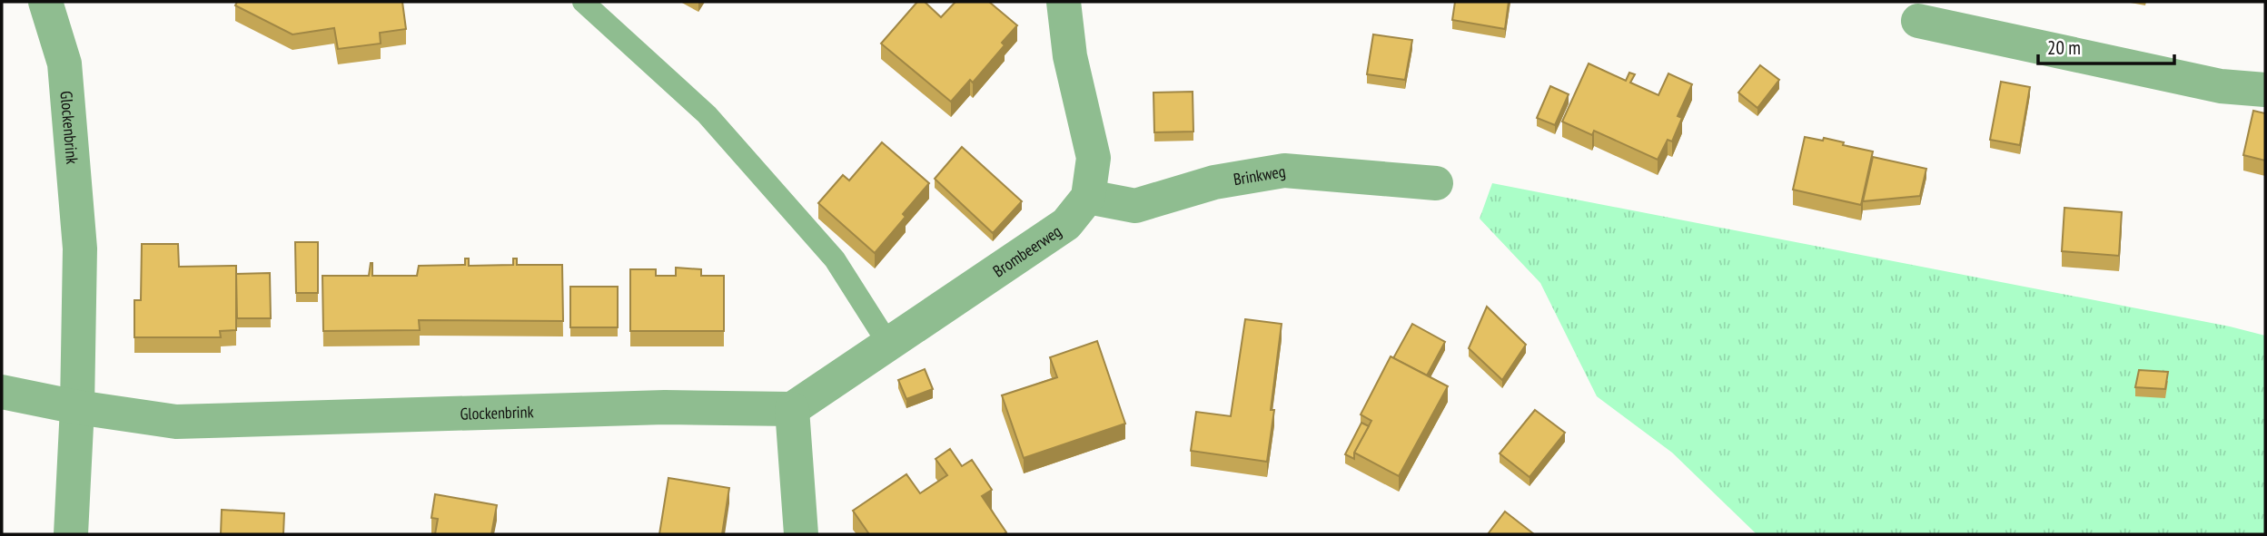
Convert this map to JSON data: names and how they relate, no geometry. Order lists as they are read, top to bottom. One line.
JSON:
{"streets":{"street":["Glockenbrink","Brinkweg","Brombeerweg"]},"crossings":[["Glockenbrink","Brombeerweg"],["Brinkweg","Brombeerweg"]],"scale_bar":"20 m"}
